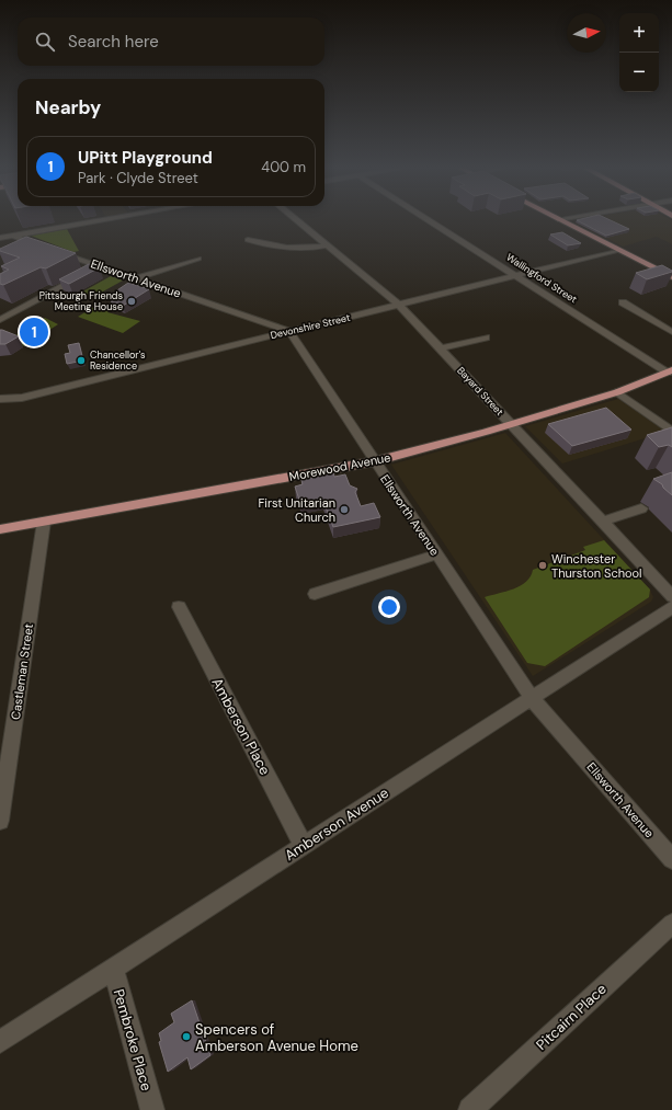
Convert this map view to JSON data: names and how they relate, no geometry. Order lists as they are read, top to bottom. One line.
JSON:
{"streets":{"main road":["Morewood Avenue"],"street":["Ellsworth Avenue","Wallingford Street","Devonshire Street","Bayard Street","Castleman Street","Amberson Place","Amberson Avenue","Pitcairn Place","Pembroke Place"]},"crossings":[["Ellsworth Avenue","Devonshire Street"],["Ellsworth Avenue","Morewood Avenue"],["Ellsworth Avenue","Amberson Avenue"],["Wallingford Street","Devonshire Street"],["Wallingford Street","Morewood Avenue"],["Devonshire Street","Bayard Street"],["Bayard Street","Morewood Avenue"],["Morewood Avenue","Castleman Street"],["Amberson Place","Amberson Avenue"],["Amberson Avenue","Pembroke Place"]],"places":["Pittsburgh Friends Meeting House","Chancellor's Residence","First Unitarian Church","Winchester Thurston School","Spencers of Amberson Avenue Home"],"north":"right","page":{"map_buttons":["+","−"],"search":"Search here","heading":"Nearby","list":[{"mark":"1","name":"UPitt Playground","note":"Park · Clyde Street","value":"400 m"}],"pins":"1"}}
